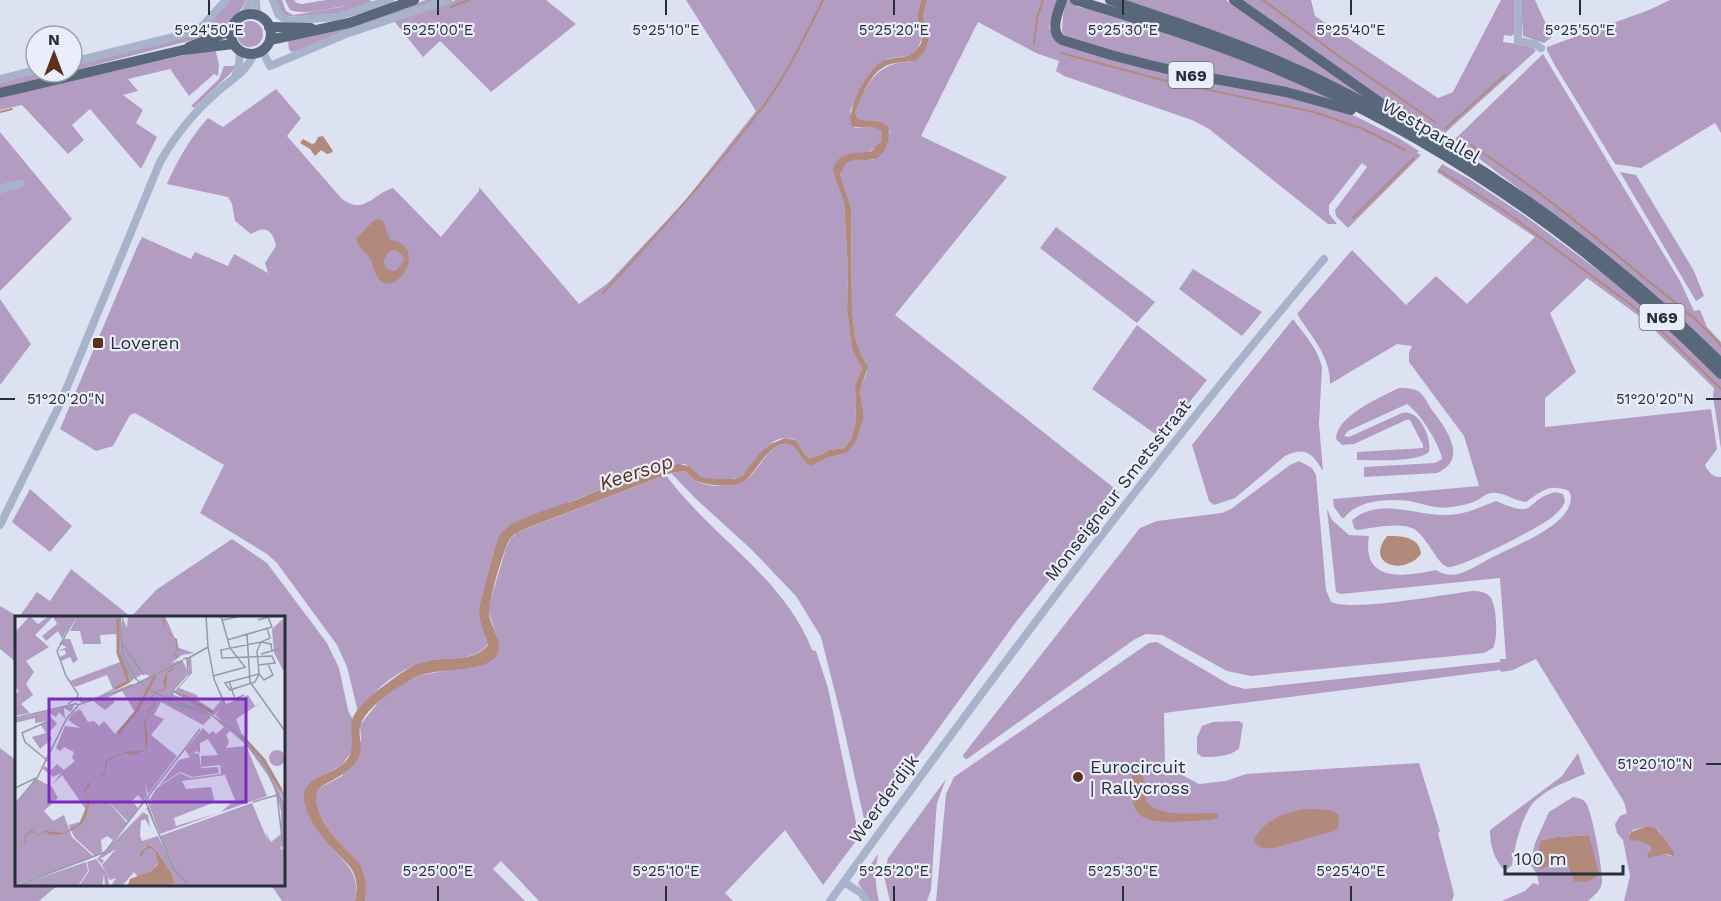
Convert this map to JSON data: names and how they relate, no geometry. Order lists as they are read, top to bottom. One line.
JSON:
{"streets":{"main road":["N69","Westparallel"],"street":["Monseigneur Smetsstraat","Weerderdijk"]},"crossings":[["N69","Westparallel"],["Monseigneur Smetsstraat","Weerderdijk"]],"water":["Keersop"],"places":{"transit":["Loveren"],"other":["Eurocircuit | Rallycross"]},"scale_bar":"100 m","north":"top","coordinates":["5°24'50\"E","5°25'00\"E","5°25'10\"E","5°25'20\"E","5°25'30\"E","5°25'40\"E","5°25'50\"E","51°20'20\"N","51°20'10\"N"]}
